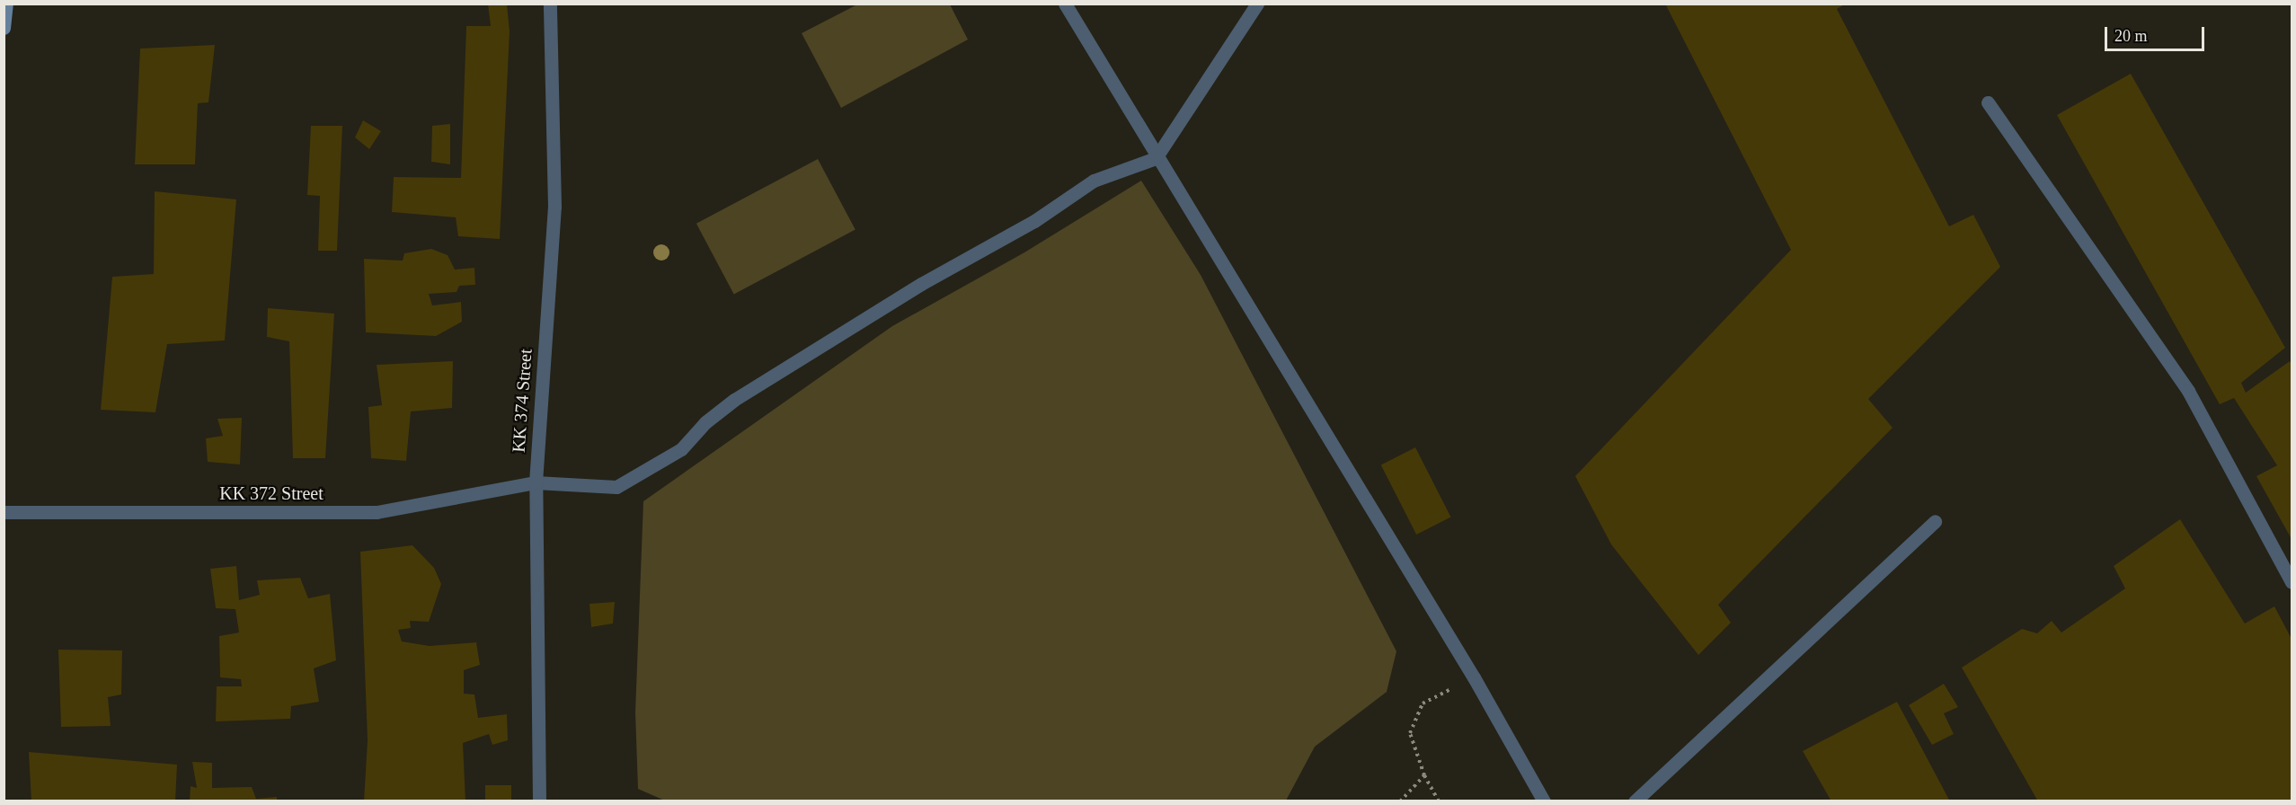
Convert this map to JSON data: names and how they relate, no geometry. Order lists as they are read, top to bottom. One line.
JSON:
{"streets":{"street":["KK 374 Street","KK 372 Street"]},"crossings":[["KK 374 Street","KK 372 Street"]],"scale_bar":"20 m"}
